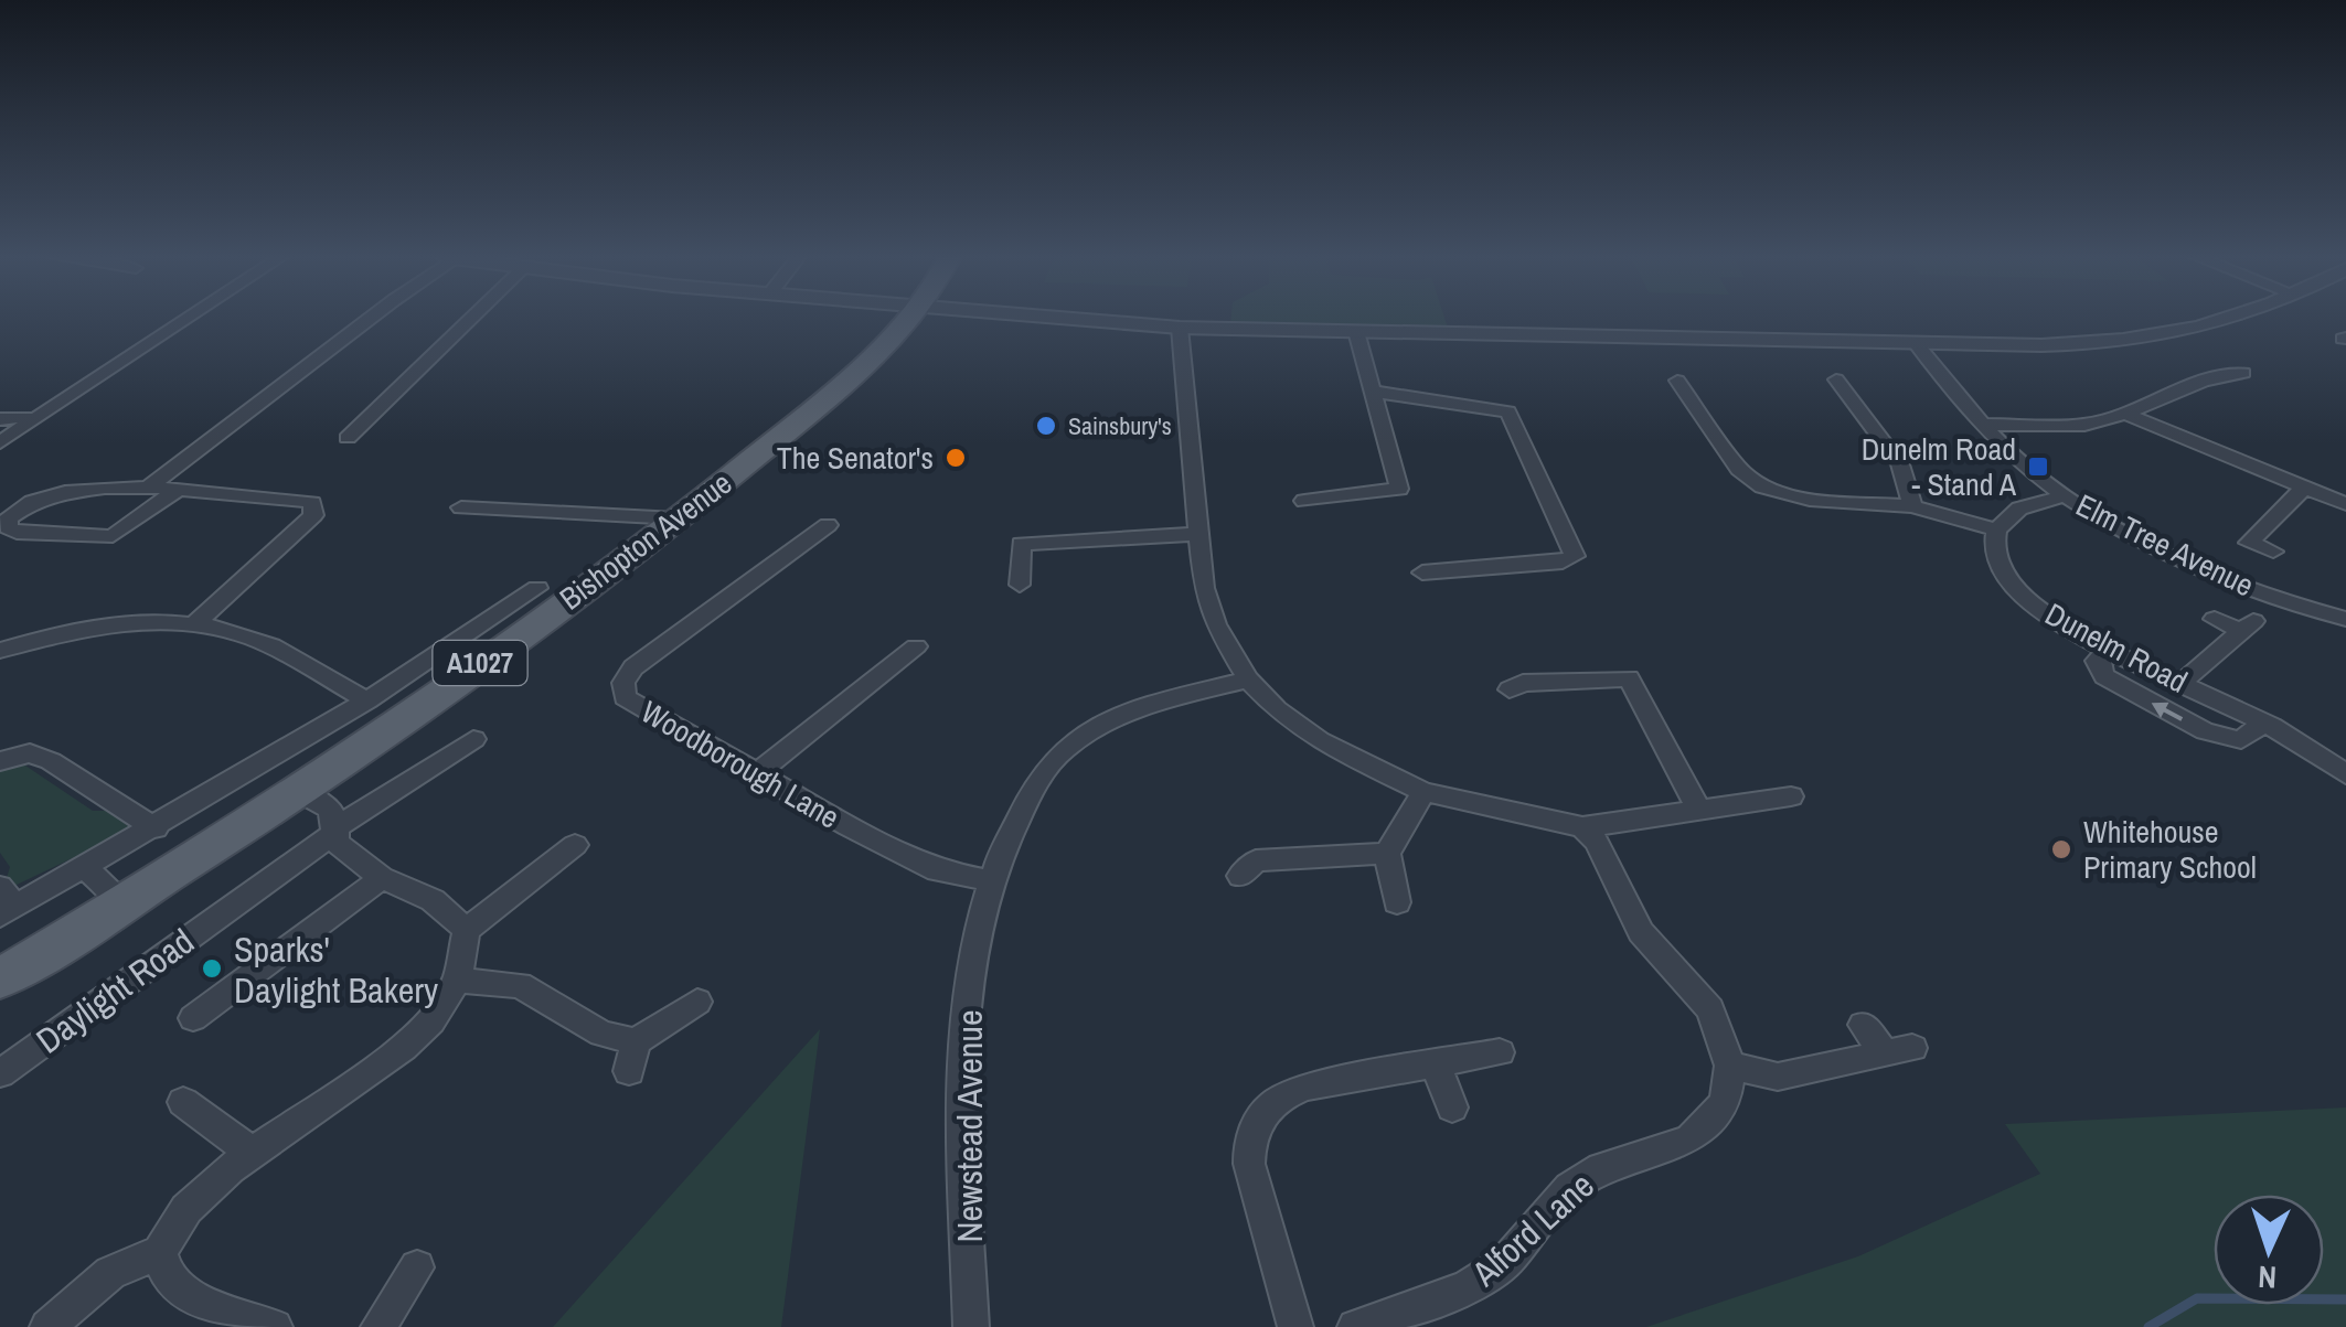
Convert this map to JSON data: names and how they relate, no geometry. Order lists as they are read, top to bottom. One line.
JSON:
{"streets":{"main road":["Bishopton Avenue","A1027"],"street":["Elm Tree Avenue","Dunelm Road","Woodborough Lane","Daylight Road","Newstead Avenue","Alford Lane"]},"crossings":[["Woodborough Lane","Newstead Avenue"]],"places":{"other":["Sainsbury's","The Senator's","Whitehouse Primary School","Sparks' Daylight Bakery"],"transit":["Dunelm Road - Stand A"]},"north":"bottom"}
